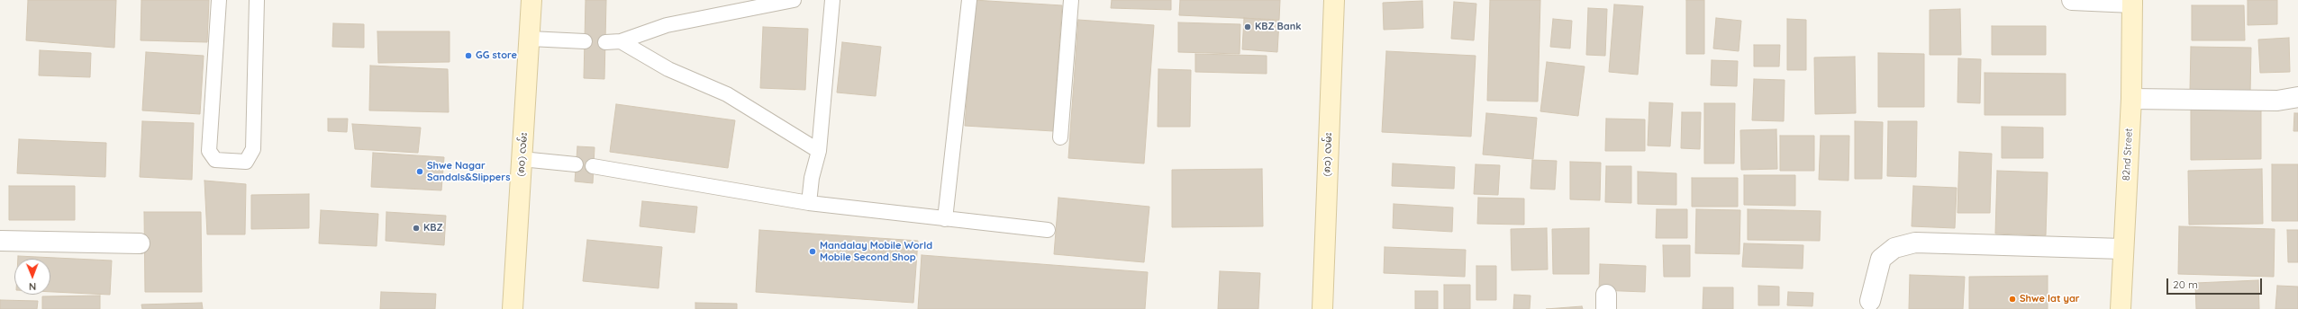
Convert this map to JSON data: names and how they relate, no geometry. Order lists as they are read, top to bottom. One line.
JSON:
{"streets":{"street":["(၈၀) လမ်း","(၈၁) လမ်း","82nd Street"]},"places":["KBZ Bank","GG store","Shwe Nagar Sandals&Slippers","KBZ","Mandalay Mobile World Mobile Second Shop","Shwe lat yar"],"scale_bar":"20 m","north":"bottom"}
